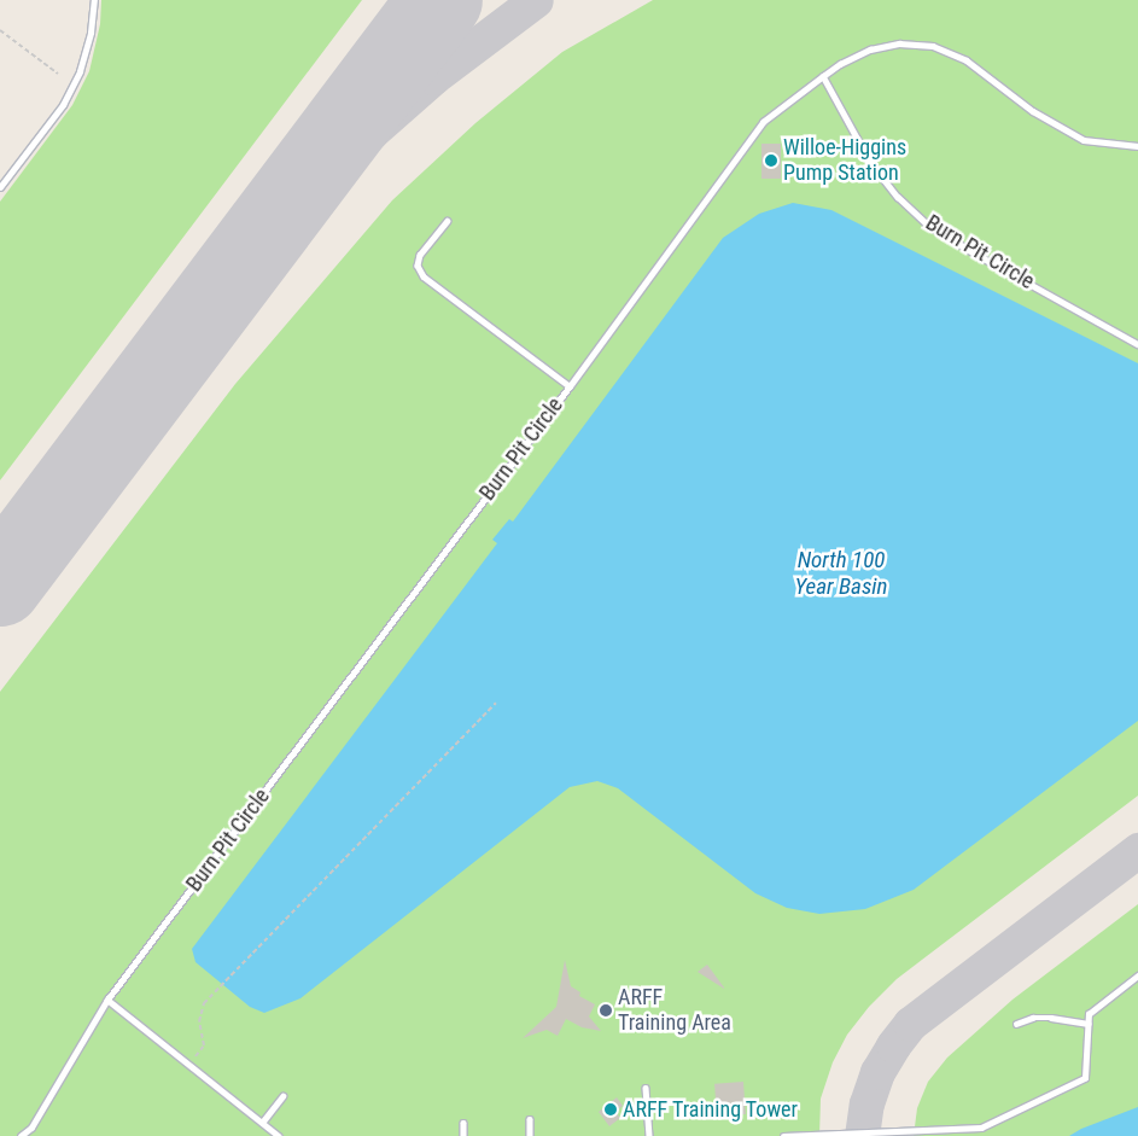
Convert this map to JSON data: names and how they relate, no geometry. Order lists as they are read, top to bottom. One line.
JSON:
{"streets":{"lane":["Burn Pit Circle"]},"water":["North 100 Year Basin"],"places":["Willoe-Higgins Pump Station","ARFF Training Area","ARFF Training Tower"]}
